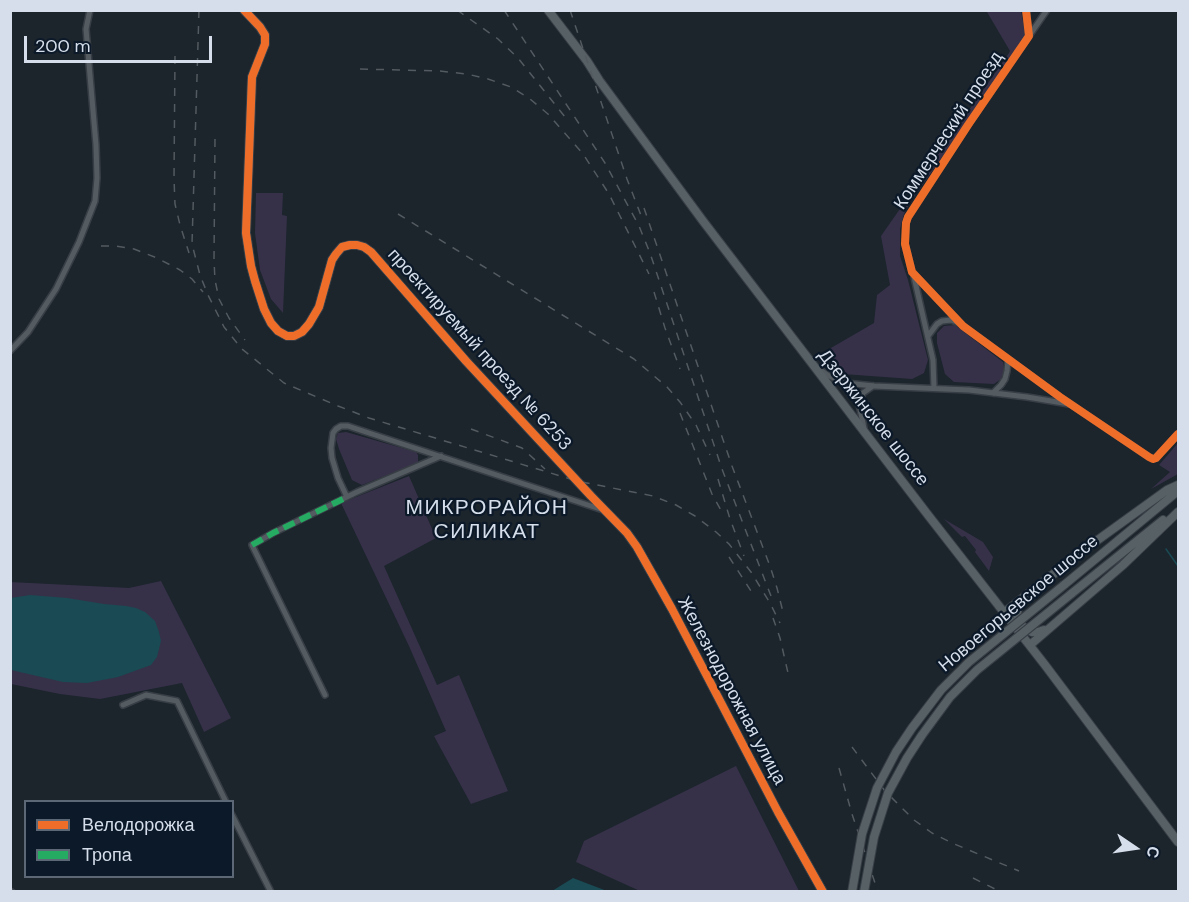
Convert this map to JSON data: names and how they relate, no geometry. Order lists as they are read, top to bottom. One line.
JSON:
{"streets":{"main road":["проектируемый проезд № 6253","Дзержинское шоссе","Новоегорьевское шоссе","Железнодорожная улица"],"street":["Коммерческий проезд"]},"crossings":[["проектируемый проезд № 6253","Железнодорожная улица"]],"districts":["МИКРОРАЙОН СИЛИКАТ"],"legend":["Велодорожка","Тропа"],"scale_bar":"200 m","north":"right"}
